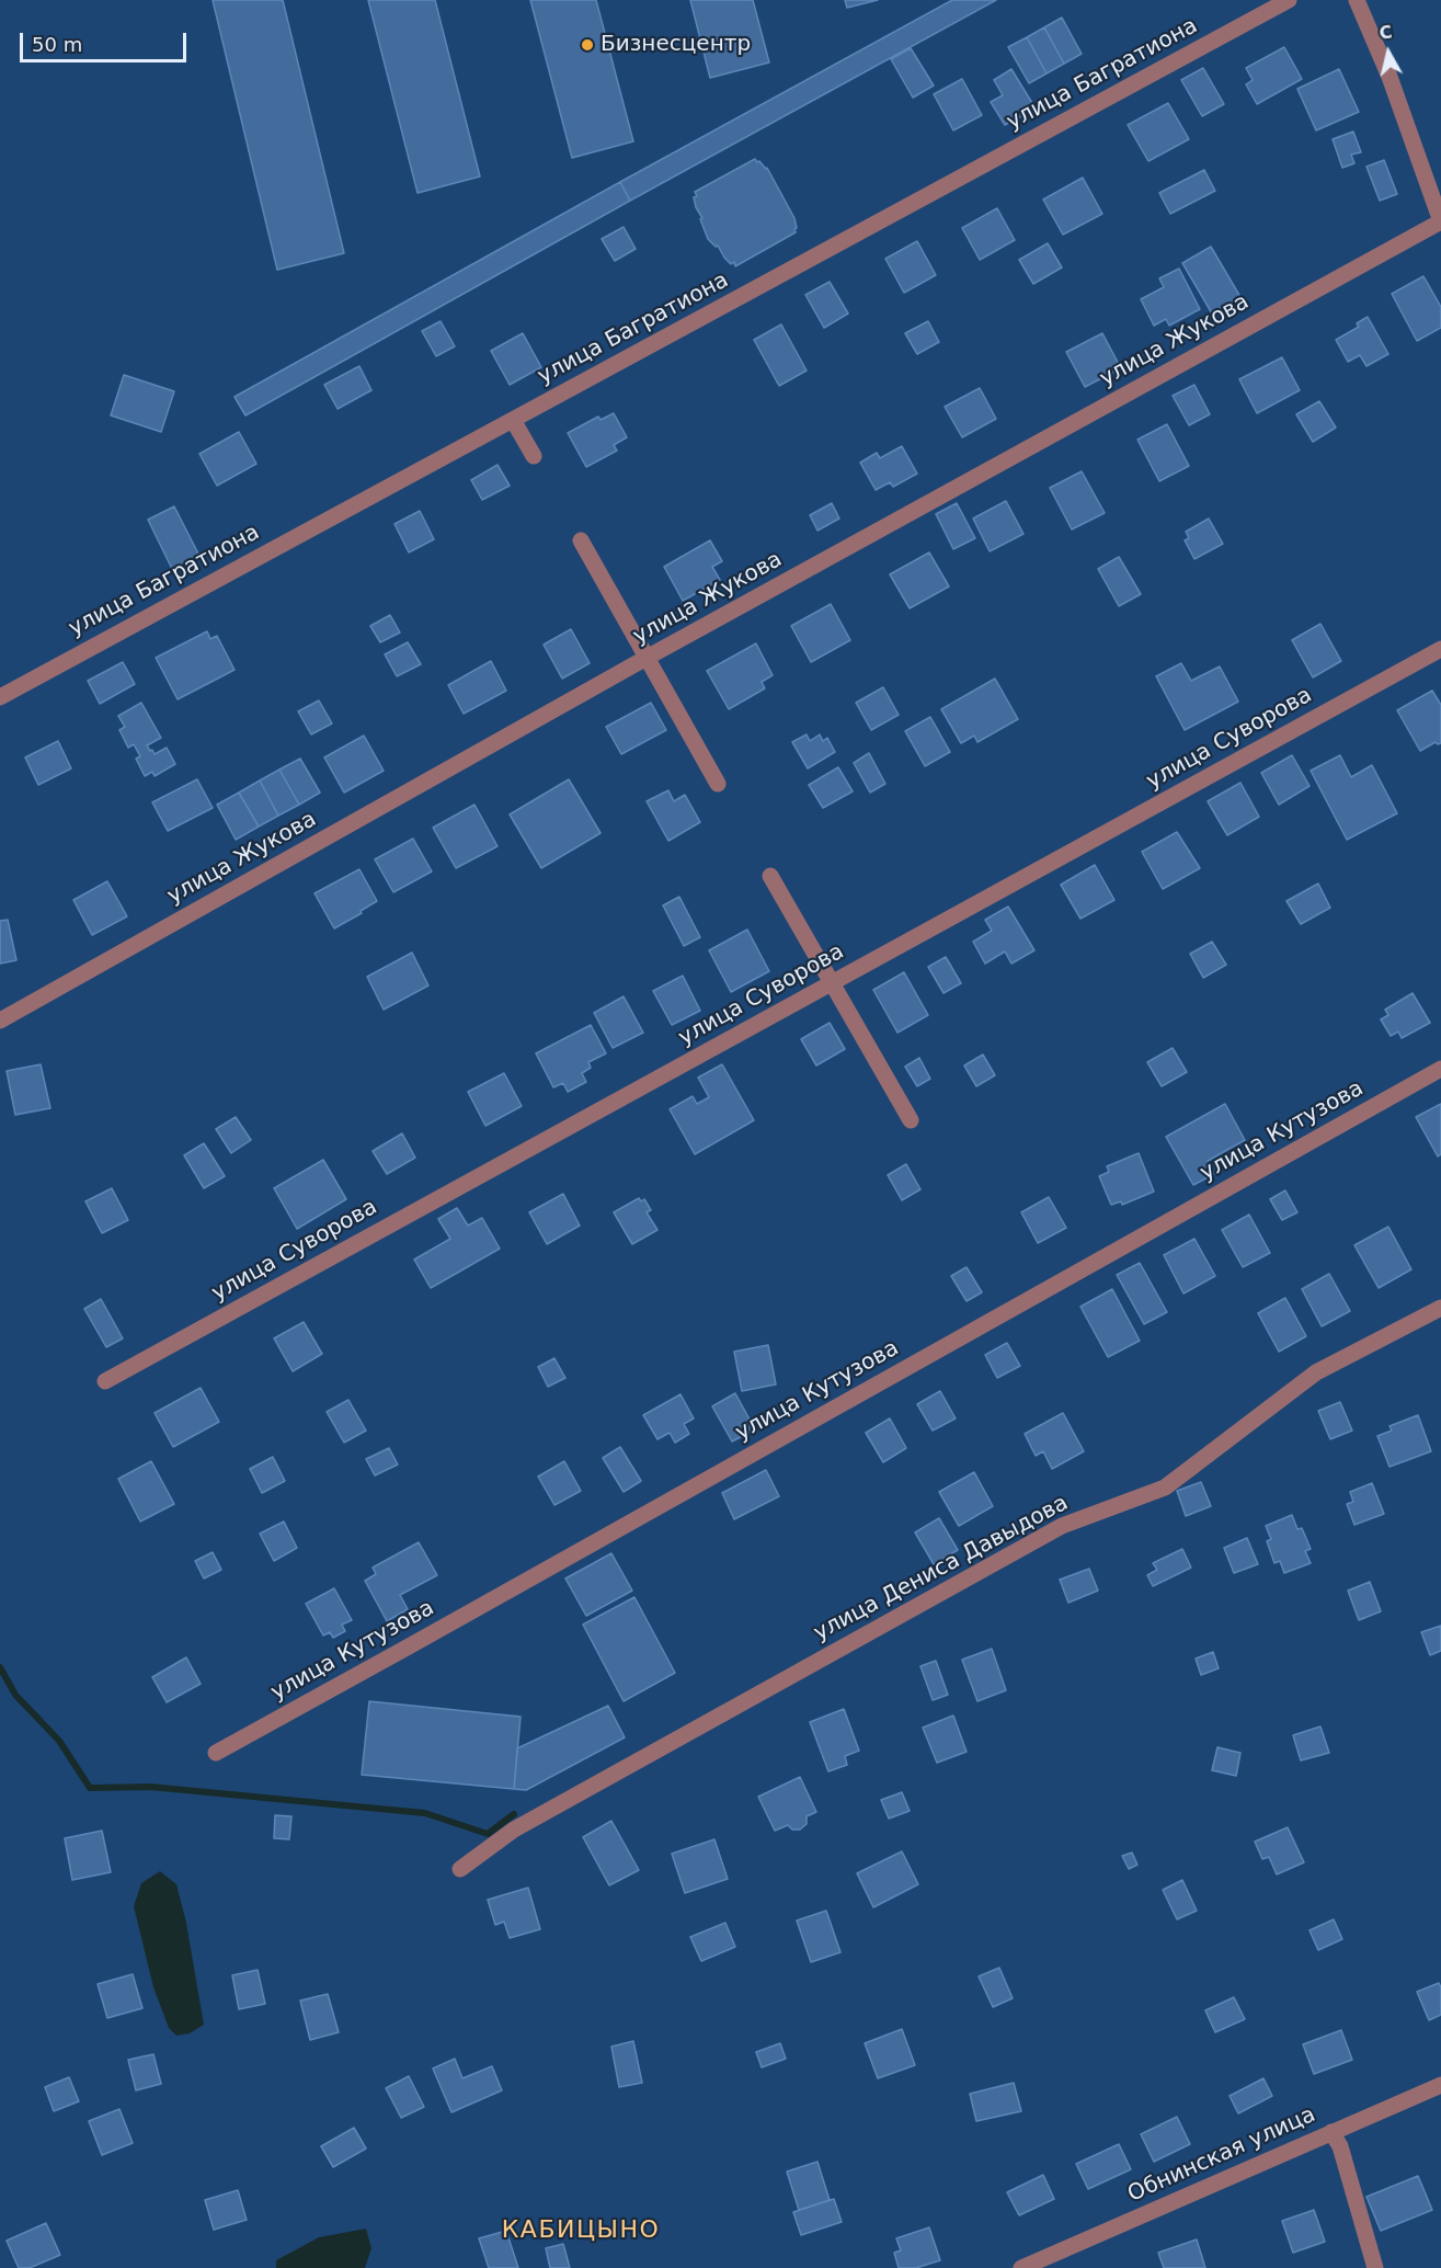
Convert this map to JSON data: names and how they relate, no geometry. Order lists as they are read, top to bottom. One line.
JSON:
{"streets":{"street":["улица Багратиона","улица Жукова","улица Суворова","улица Кутузова","улица Дениса Давыдова","Обнинская улица"]},"districts":["КАБИЦЫНО"],"places":["Бизнесцентр"],"scale_bar":"50 m","north":"top"}
